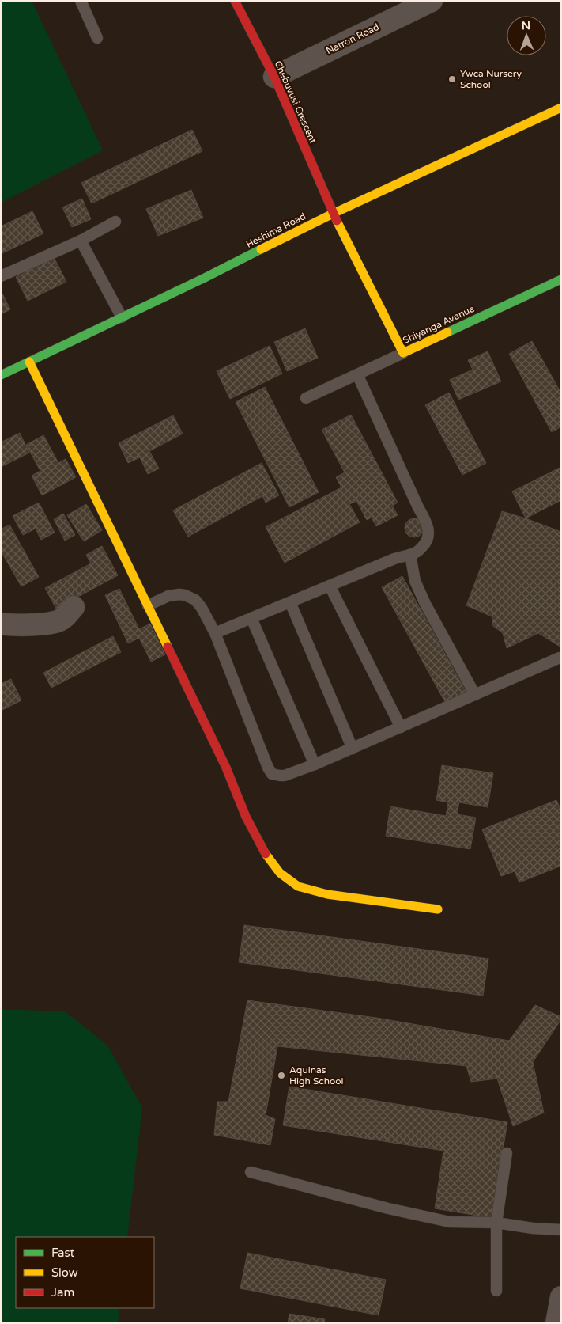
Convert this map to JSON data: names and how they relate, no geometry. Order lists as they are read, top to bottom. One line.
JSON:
{"streets":{"street":["Natron Road","Chebuvusi Crescent","Heshima Road","Shiyanga Avenue"]},"crossings":[["Natron Road","Chebuvusi Crescent"],["Chebuvusi Crescent","Heshima Road"],["Chebuvusi Crescent","Shiyanga Avenue"],["Heshima Road","Shiyanga Avenue"]],"places":["Ywca Nursery School","Aquinas High School"],"legend":["Fast","Slow","Jam"],"north":"top"}
